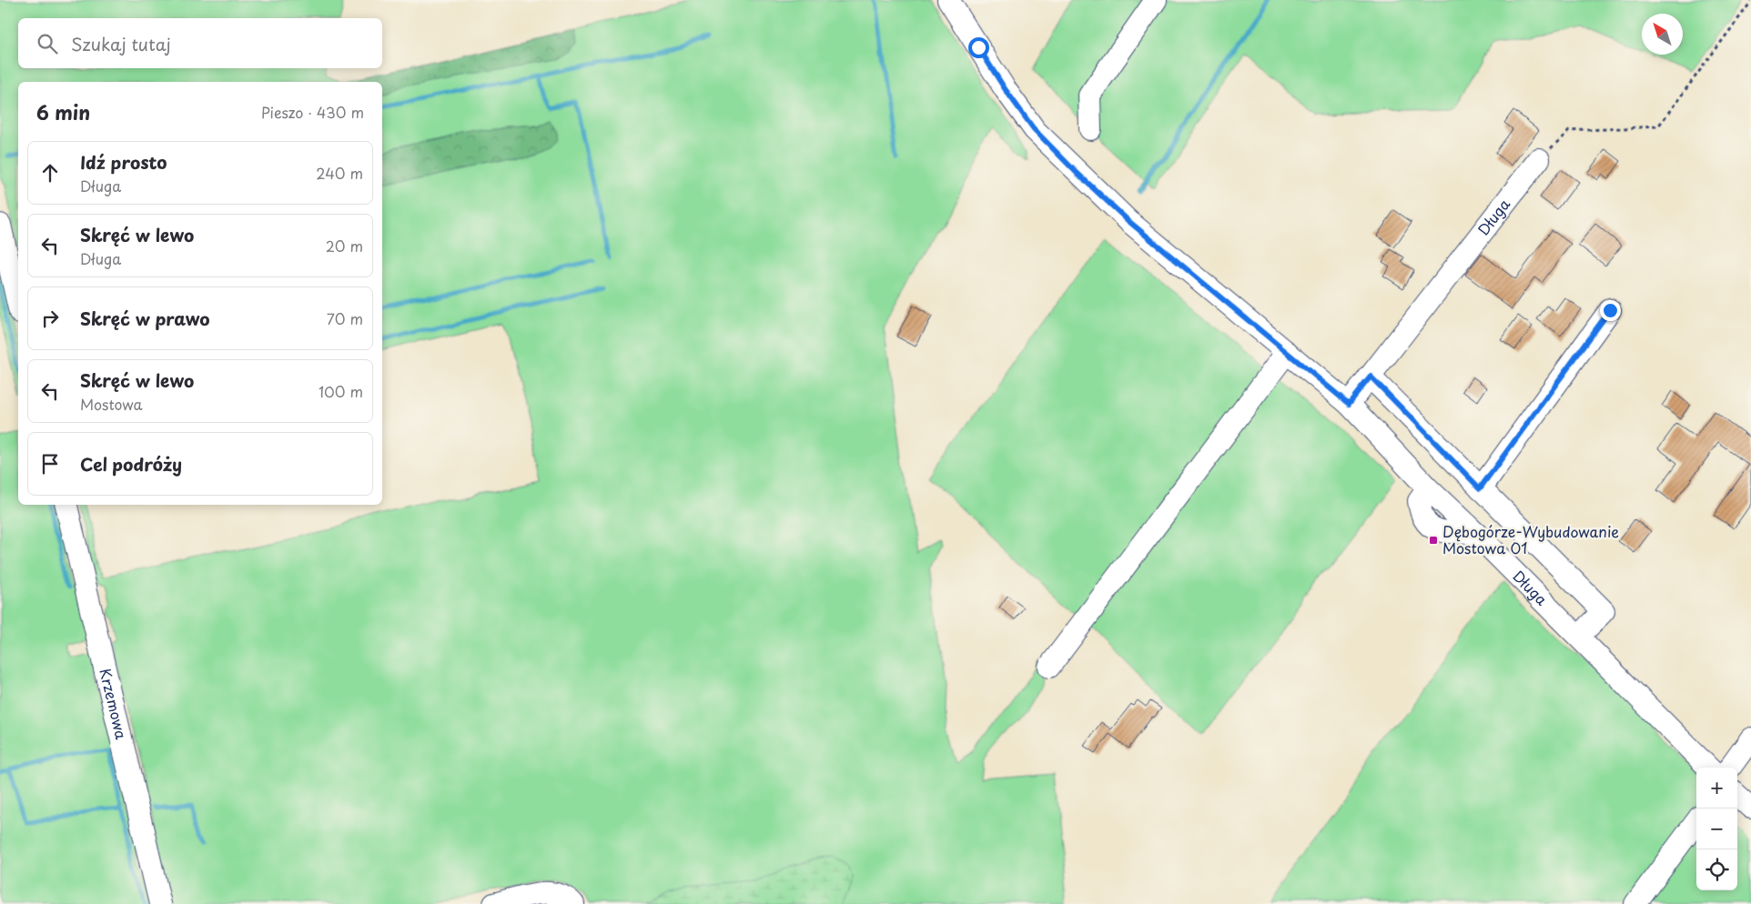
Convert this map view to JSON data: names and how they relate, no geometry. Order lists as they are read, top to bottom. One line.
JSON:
{"streets":{"street":["Długa","Krzemowa"]},"places":{"transit":["Dębogórze-Wybudowanie Mostowa 01"]},"north":"top left","page":{"search":"Szukaj tutaj","heading":["6 min","Pieszo · 430 m"],"list":[["Idź prosto","Długa","240 m"],["Skręć w lewo","Długa","20 m"],["Skręć w prawo","70 m"],["Skręć w lewo","Mostowa","100 m"],"Cel podróży"],"map_buttons":["+","−"]}}
